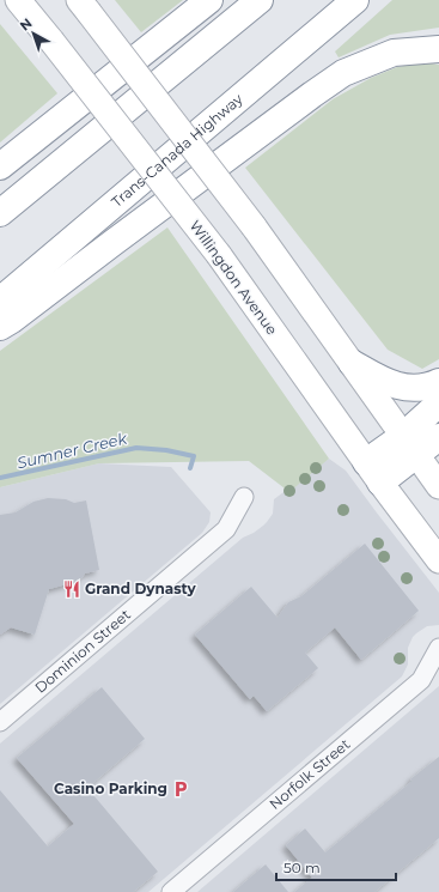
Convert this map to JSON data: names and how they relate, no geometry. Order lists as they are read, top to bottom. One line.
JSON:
{"streets":{"highway":["Trans-Canada Highway"],"main road":["Willingdon Avenue"],"street":["Dominion Street","Norfolk Street"]},"water":["Sumner Creek"],"places":{"restaurant":["Grand Dynasty"],"parking":["Casino Parking"]},"scale_bar":"50 m","north":"top left"}
